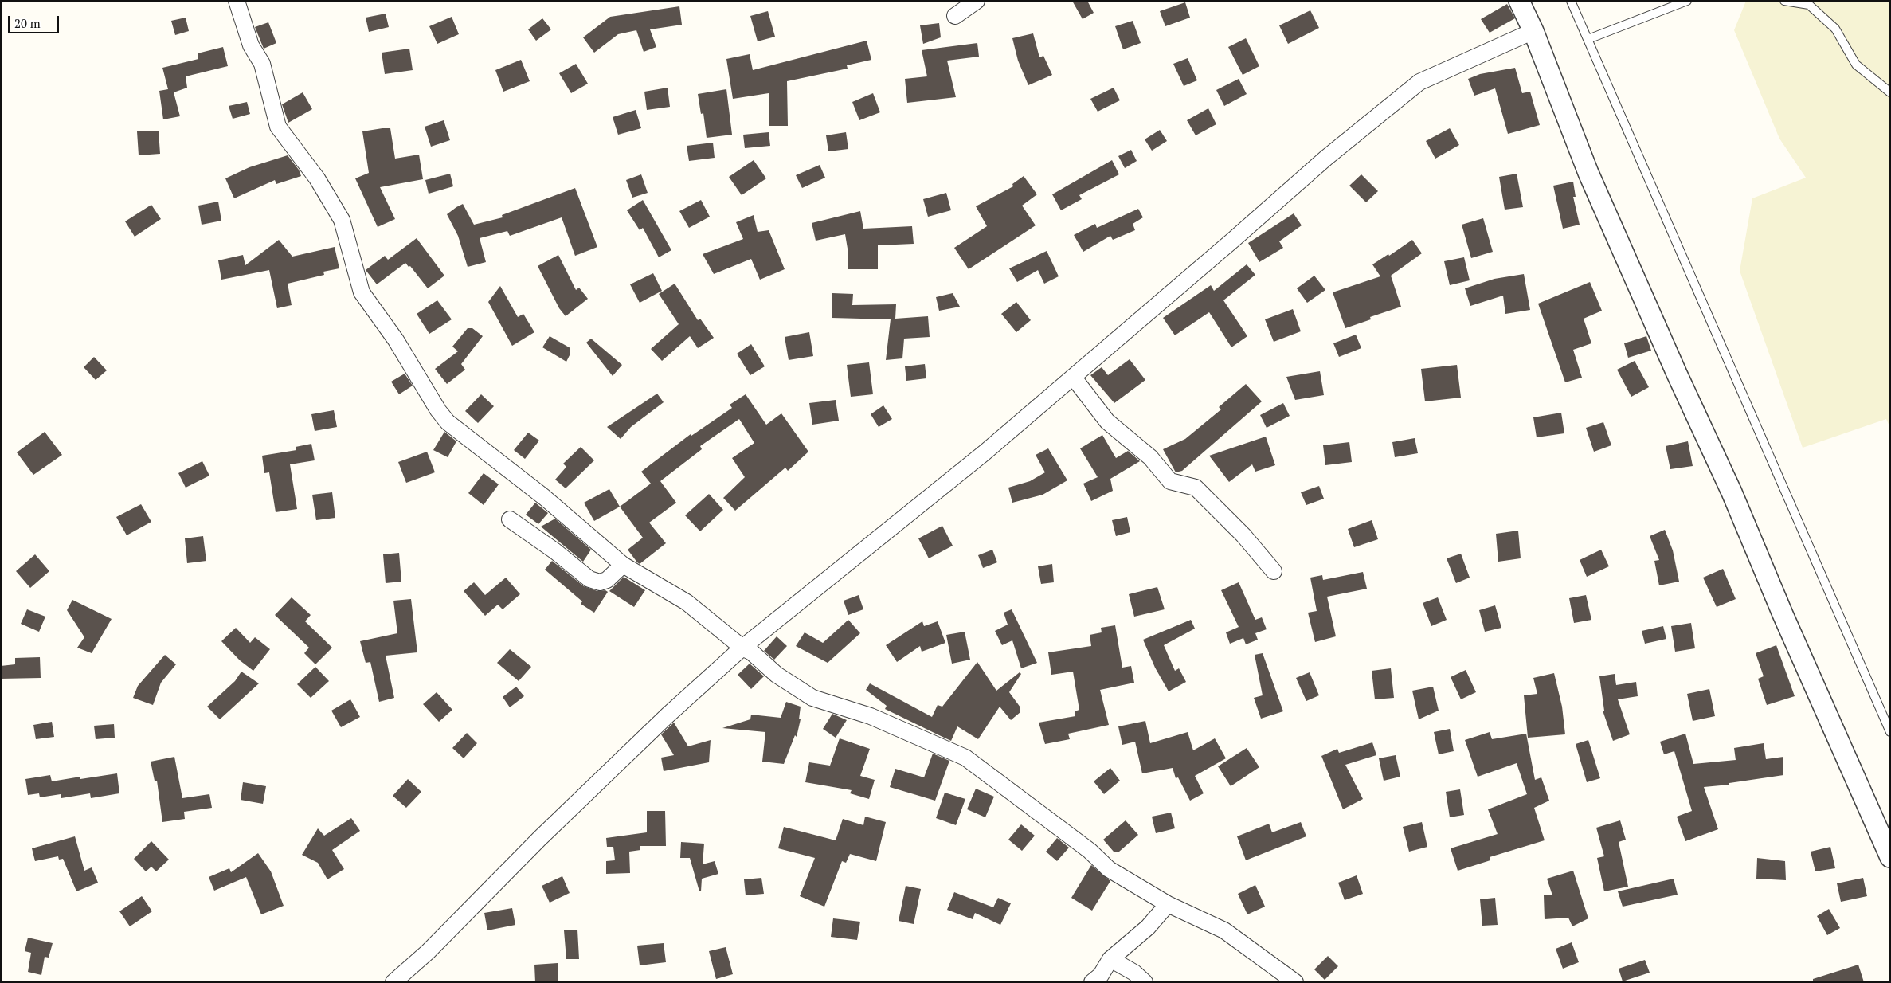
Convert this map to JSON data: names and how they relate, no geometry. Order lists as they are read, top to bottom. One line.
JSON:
{"scale_bar":"20 m"}
